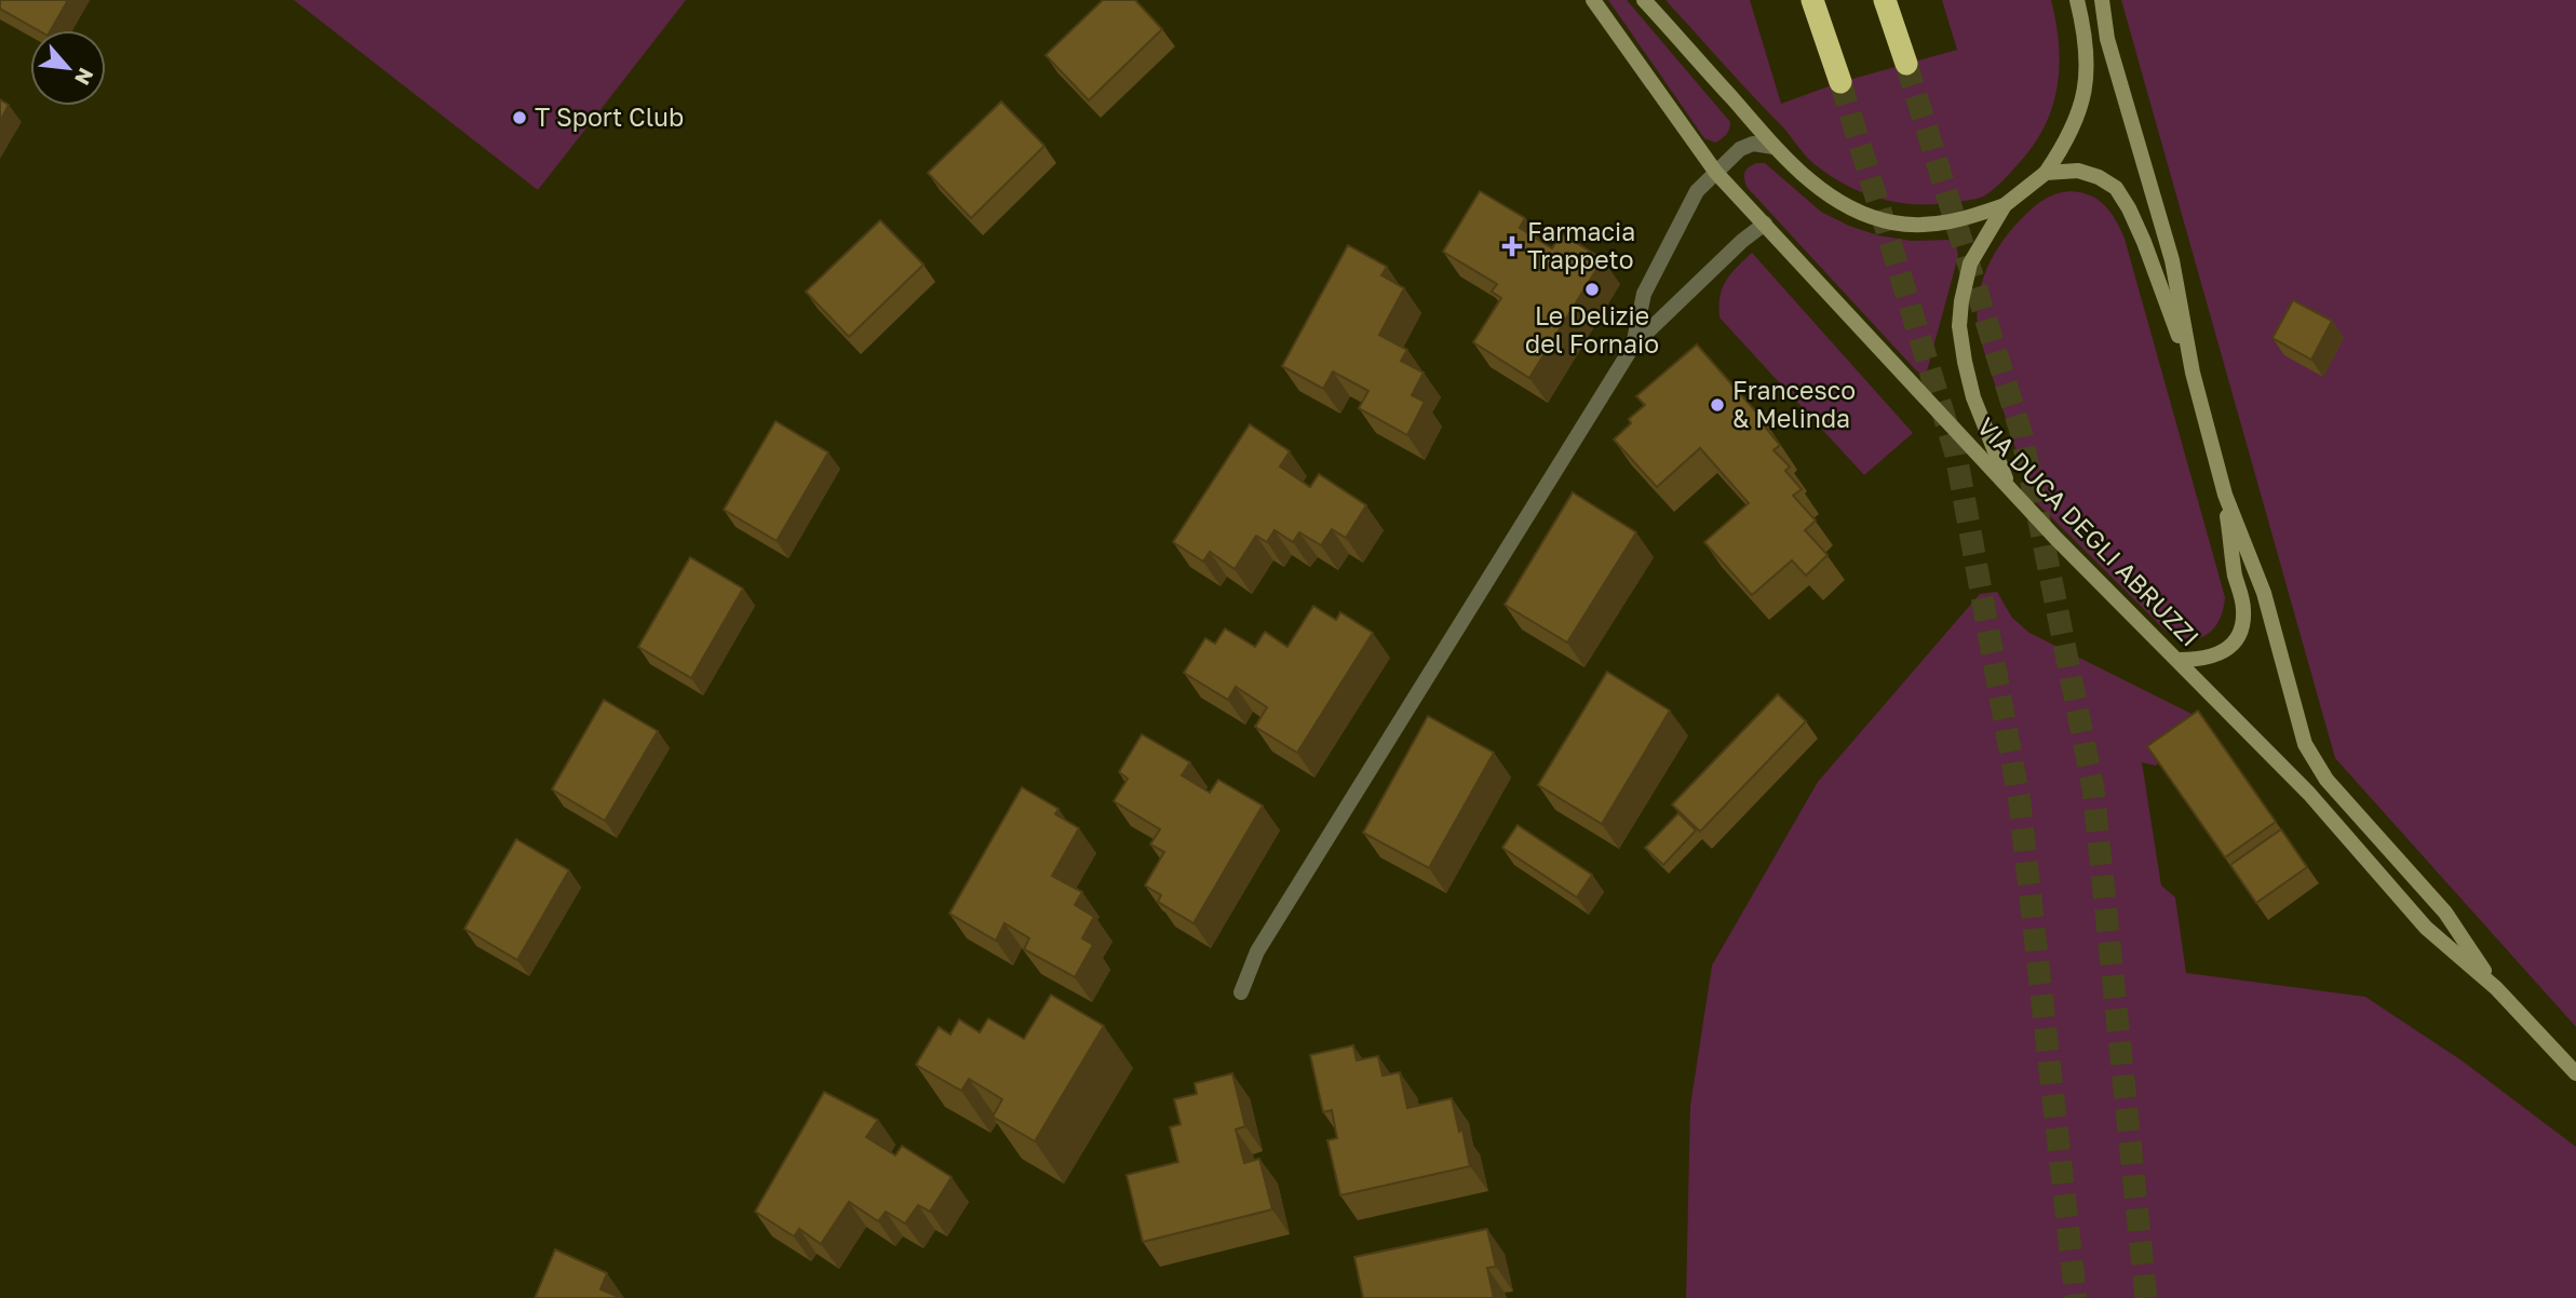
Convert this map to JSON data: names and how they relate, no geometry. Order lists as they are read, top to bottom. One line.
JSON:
{"streets":{"main road":["VIA DUCA DEGLI ABRUZZI"]},"places":{"other":["T Sport Club","Le Delizie del Fornaio","Francesco & Melinda"],"health":["Farmacia Trappeto"]},"north":"bottom right"}
